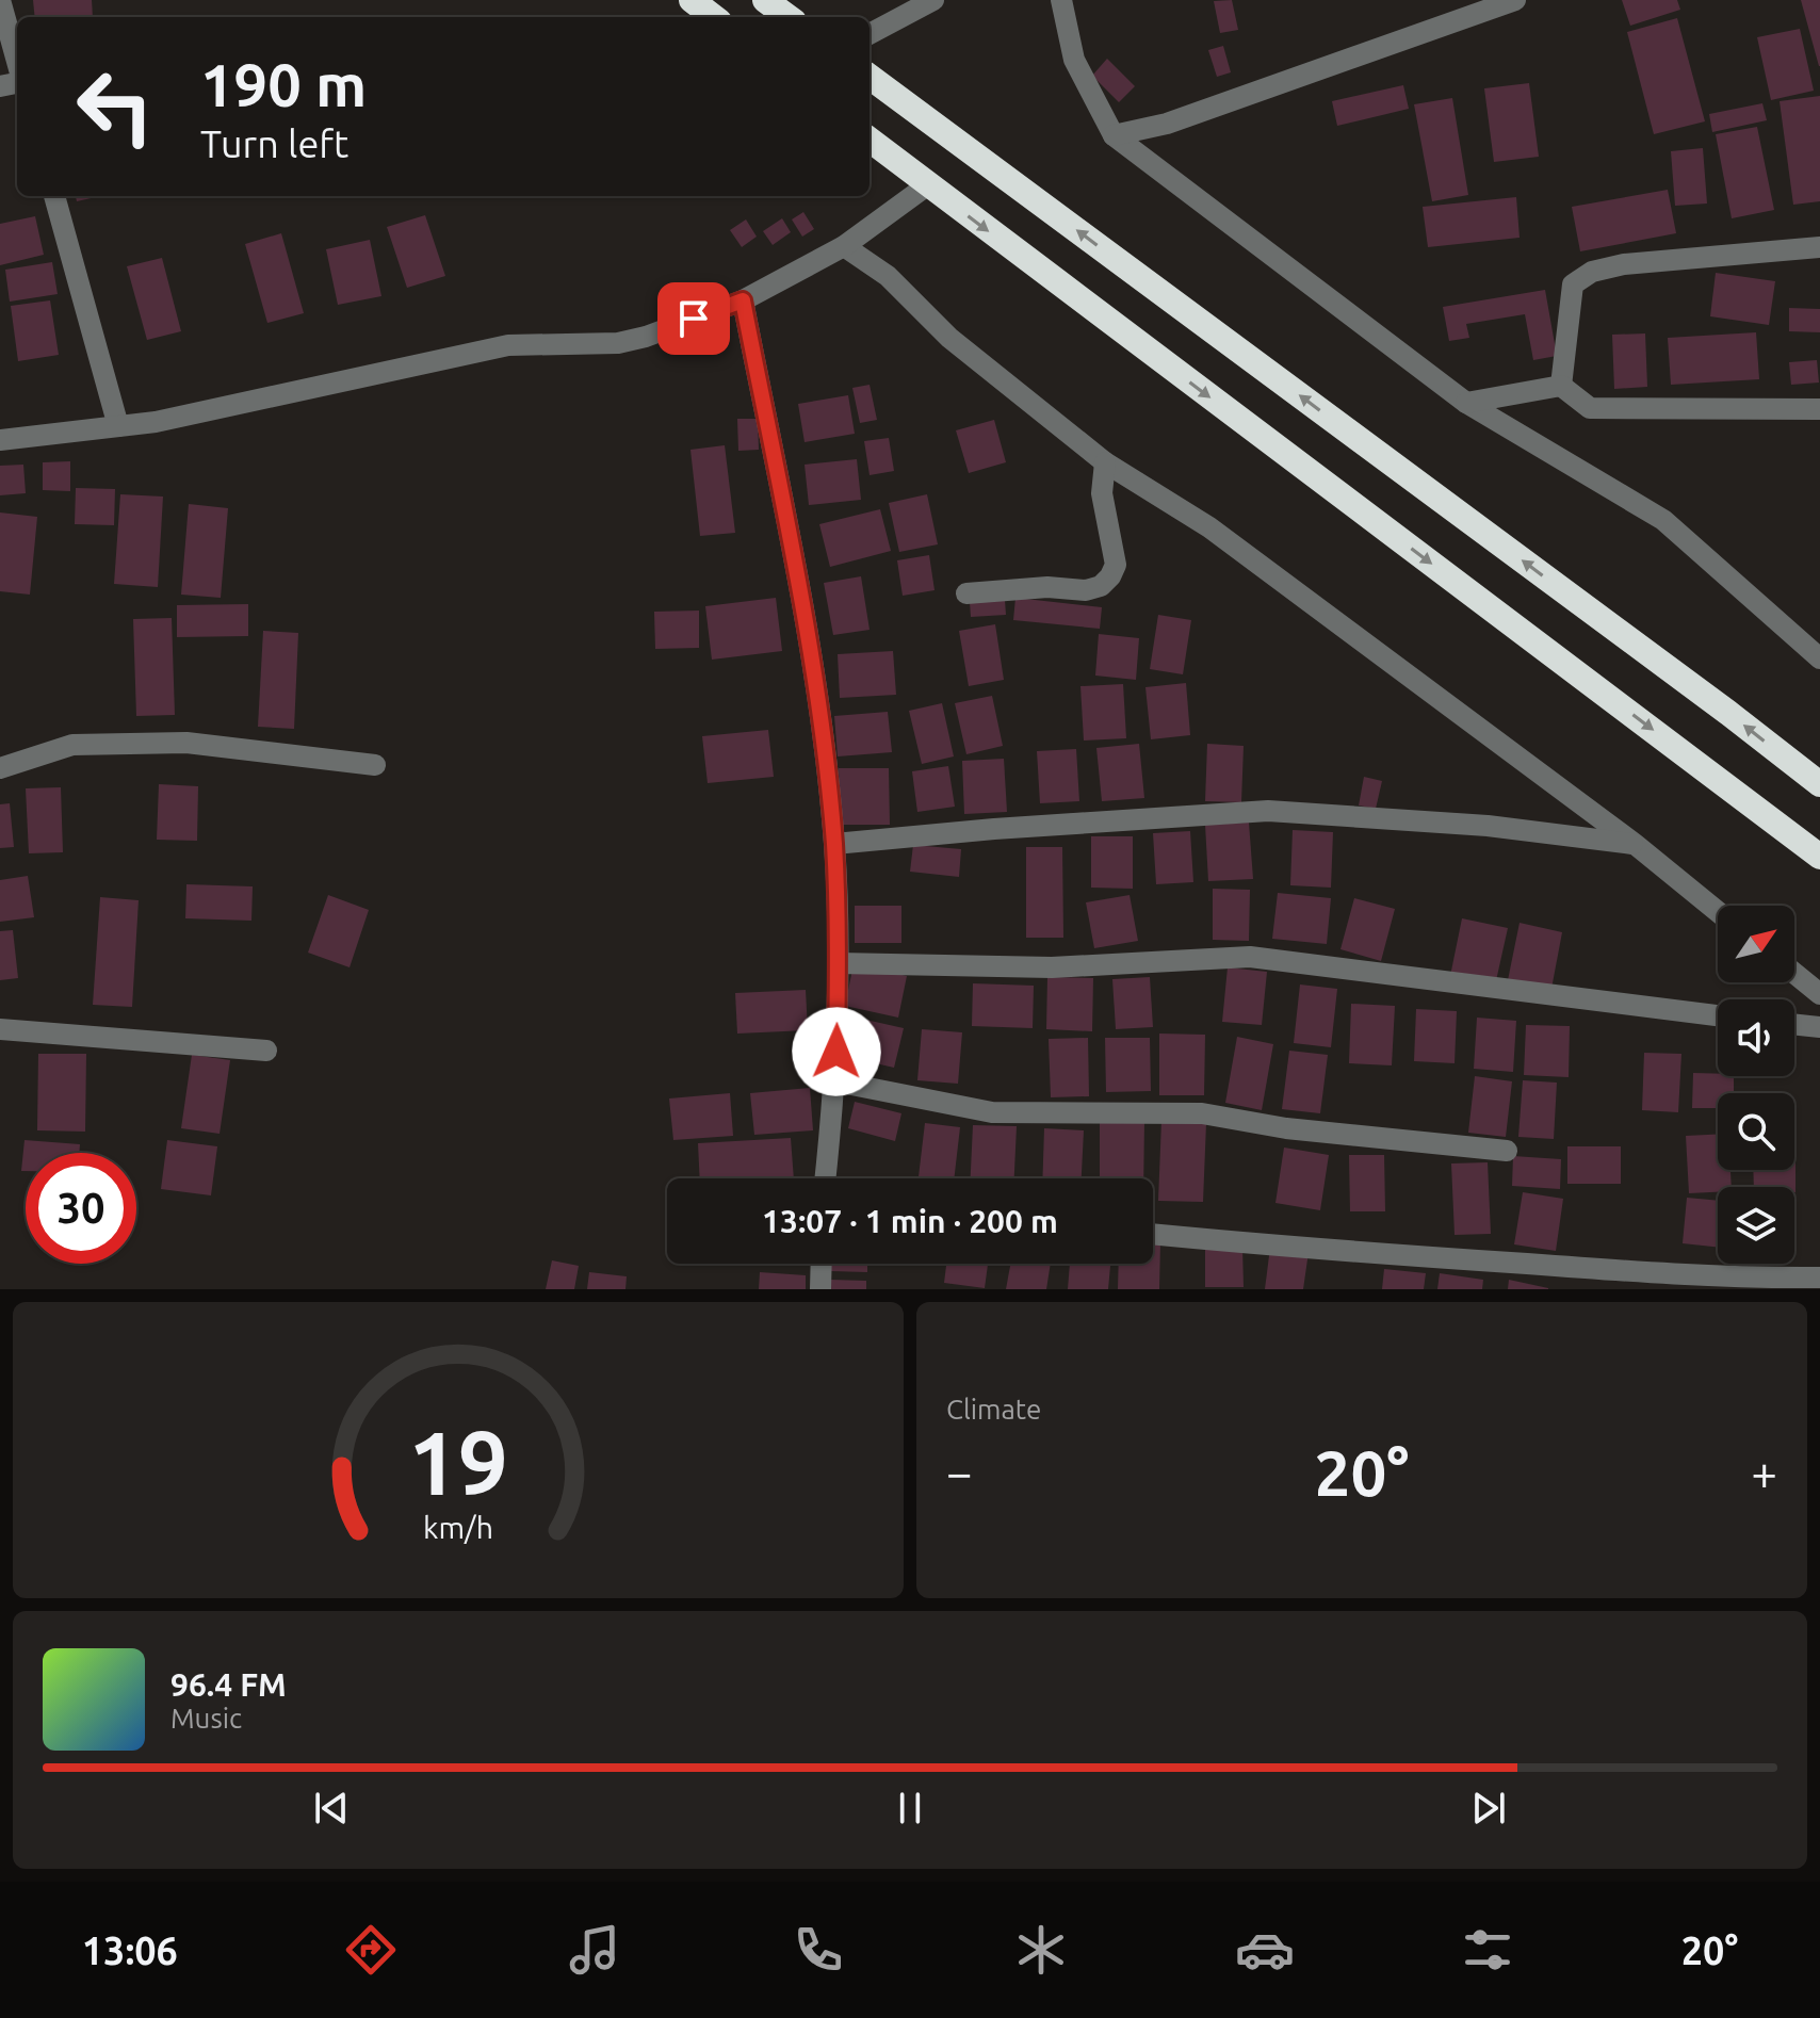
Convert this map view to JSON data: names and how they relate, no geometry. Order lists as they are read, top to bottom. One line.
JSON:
{"north":"top right","page":{"turn":["190 m","Turn left"],"limit":"30","trip":"13:07 · 1 min · 200 m","tile":"Climate","heat":["−","20°","+"],"song":["96.4 FM","Music"],"tabs":["13:06","20°"],"gauge":["19","km/h"]}}
